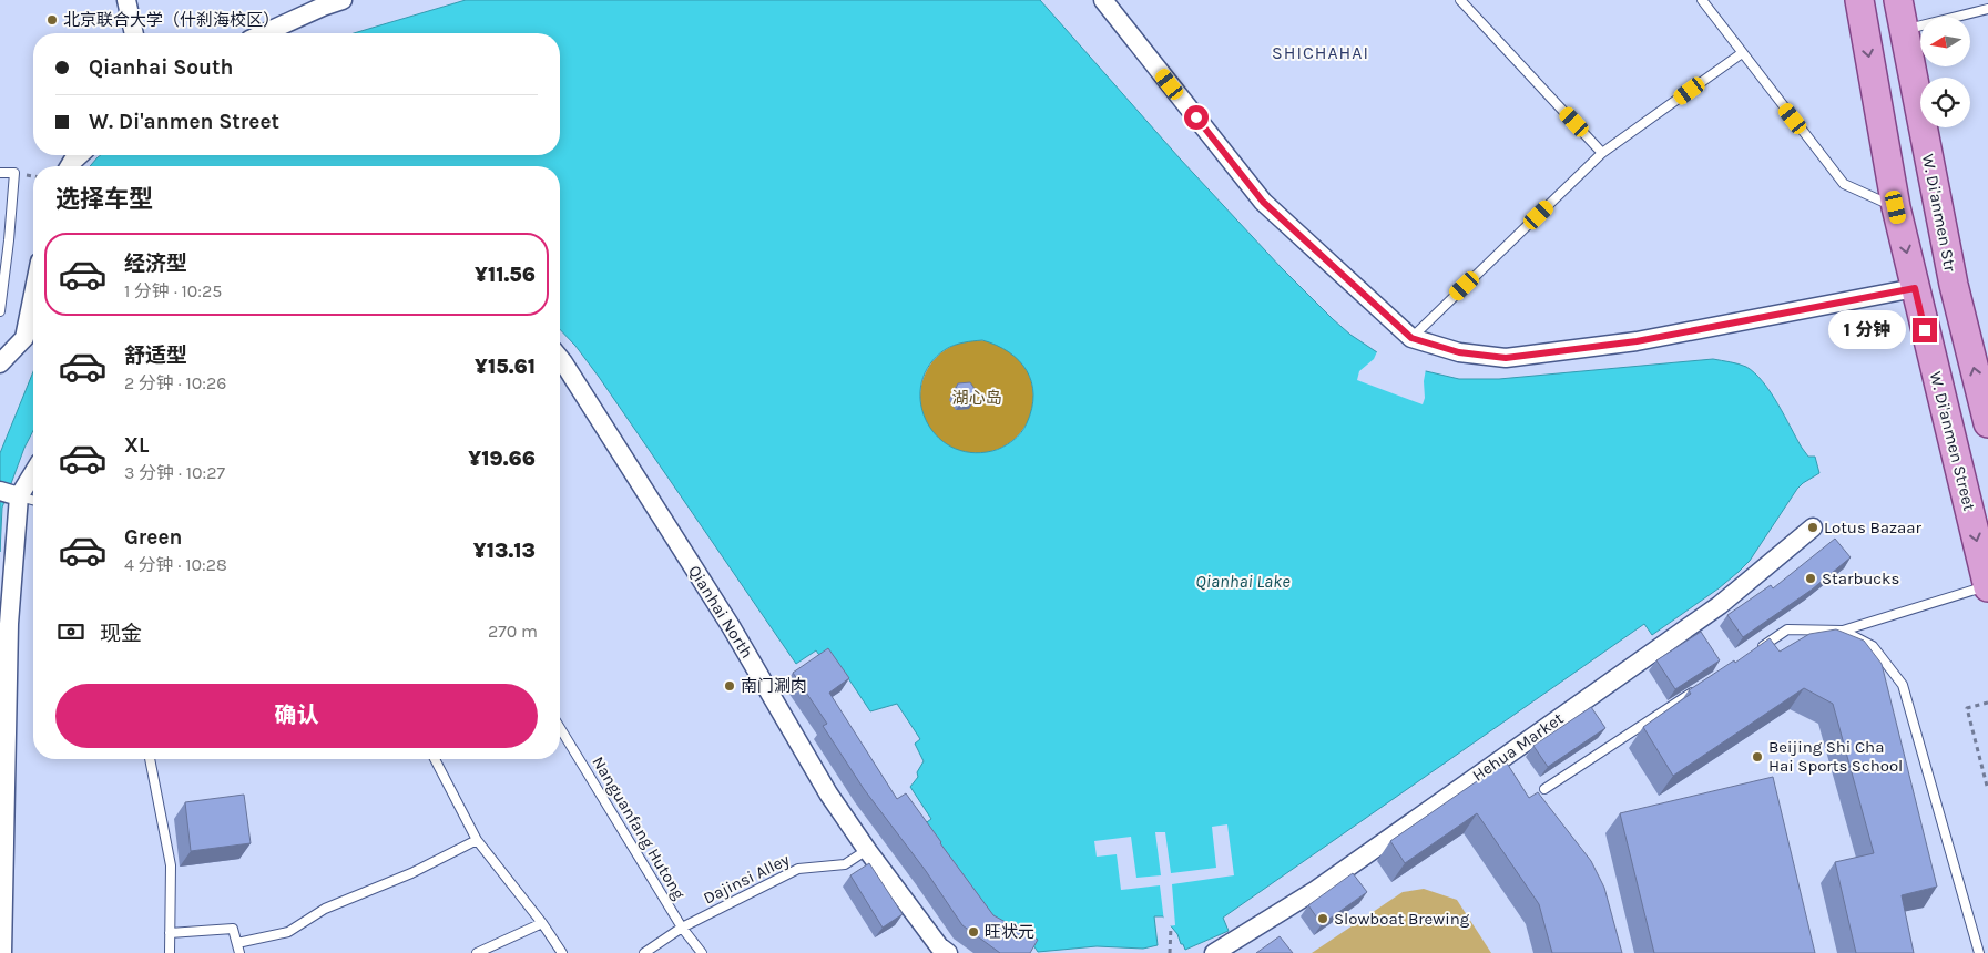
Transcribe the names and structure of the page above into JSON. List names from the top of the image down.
{
  "streets": {
    "main road": ["W. Di'anmen Str", "W. Di'anmen Street"],
    "street": ["Qianhai North", "Hehua Market"],
    "lane": ["Nanguanfang Hutong", "Dajinsi Alley"]
  },
  "crossings": [
    ["Qianhai North", "Dajinsi Alley"],
    ["Nanguanfang Hutong", "Dajinsi Alley"]
  ],
  "one_way": ["W. Di'anmen Str", "W. Di'anmen Street"],
  "districts": ["SHICHAHAI"],
  "water": ["Qianhai Lake"],
  "parks": ["湖心岛"],
  "places": [
    "北京联合大学（什刹海校区）",
    "Lotus Bazaar",
    "Starbucks",
    "南门涮肉",
    "Beijing Shi Cha Hai Sports School",
    "Slowboat Brewing",
    "旺状元"
  ],
  "north": "left",
  "page": {
    "banner": ["Qianhai South", "W. Di'anmen Street"],
    "heading": "选择车型",
    "list": [
      {
        "name": "经济型",
        "note": "1 分钟 · 10:25",
        "value": "¥11.56"
      },
      {
        "name": "舒适型",
        "note": "2 分钟 · 10:26",
        "value": "¥15.61"
      },
      {
        "name": "XL",
        "note": "3 分钟 · 10:27",
        "value": "¥19.66"
      },
      {
        "name": "Green",
        "note": "4 分钟 · 10:28",
        "value": "¥13.13"
      }
    ],
    "bubble": "1 分钟",
    "pay": ["现金", "270 m"],
    "buttons": "确认"
  }
}
